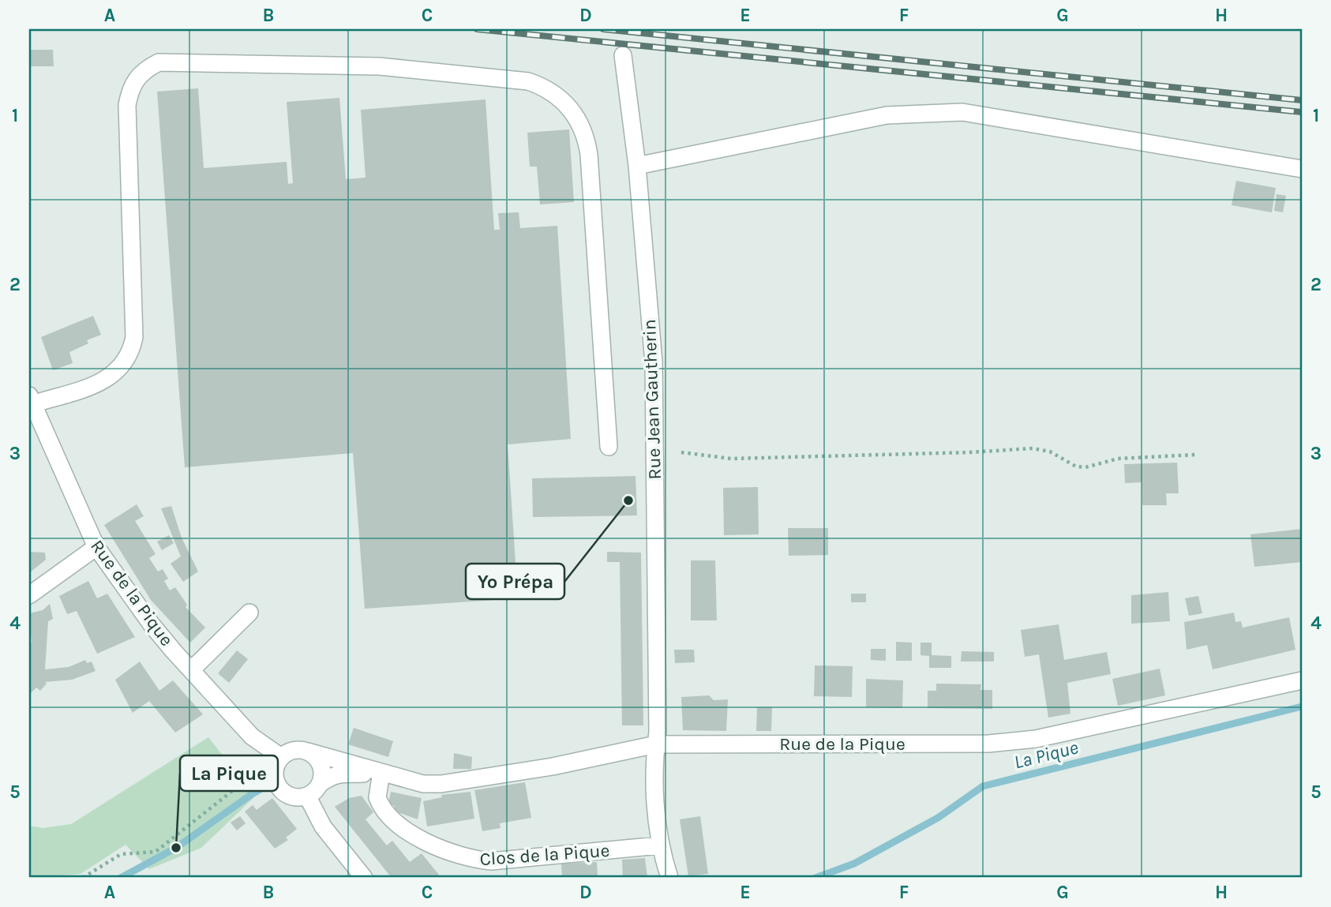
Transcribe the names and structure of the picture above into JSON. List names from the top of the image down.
{
  "streets": {
    "street": ["Rue Jean Gautherin", "Rue de la Pique", "Clos de la Pique"]
  },
  "crossings": [
    ["Rue Jean Gautherin", "Rue de la Pique"],
    ["Rue Jean Gautherin", "Clos de la Pique"],
    ["Rue de la Pique", "Clos de la Pique"]
  ],
  "water": ["La Pique"],
  "places": ["Yo Prépa", "La Pique"],
  "grid": {
    "columns": [
      "A",
      "B",
      "C",
      "D",
      "E",
      "F",
      "G",
      "H"
    ],
    "rows": [
      "1",
      "2",
      "3",
      "4",
      "5"
    ]
  }
}
